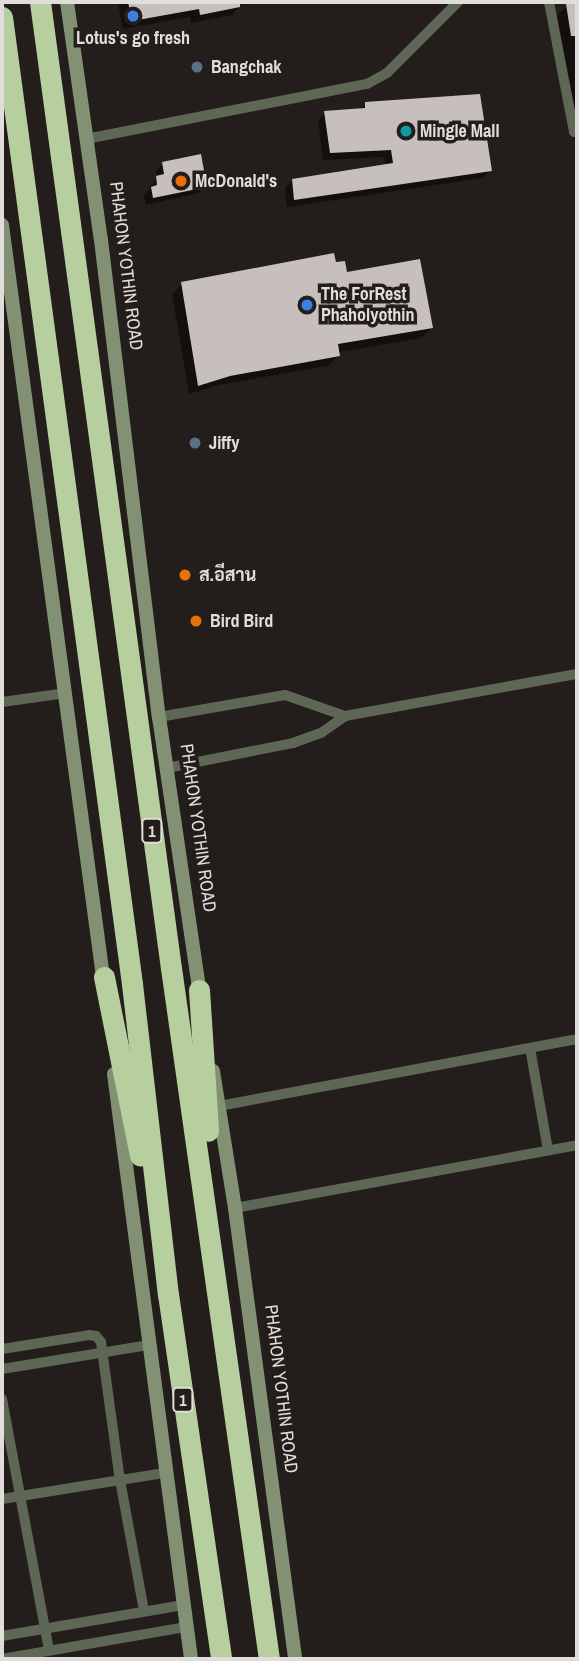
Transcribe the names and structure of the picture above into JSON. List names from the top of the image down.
{
  "streets": {
    "highway": ["1"],
    "main road": ["PHAHON YOTHIN ROAD"]
  },
  "places": [
    "Lotus's go fresh",
    "Bangchak",
    "Mingle Mall",
    "McDonald's",
    "The ForRest Phaholyothin",
    "Jiffy",
    "ส.อีสาน",
    "Bird Bird"
  ]
}
